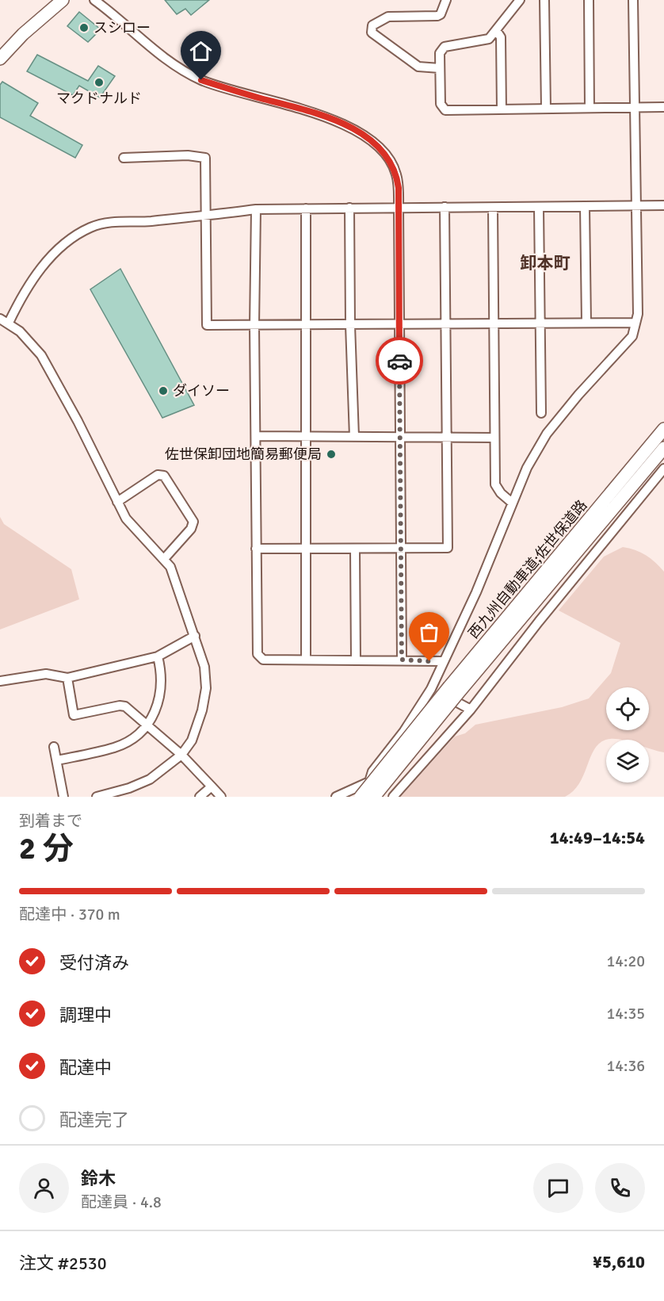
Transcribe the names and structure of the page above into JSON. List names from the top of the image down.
{
  "streets": {
    "highway": ["西九州自動車道;佐世保道路"]
  },
  "districts": ["卸本町"],
  "places": [
    "スシロー",
    "マクドナルド",
    "ダイソー",
    "佐世保卸団地簡易郵便局"
  ],
  "page": {
    "heading": ["2 分", "到着まで", "14:49–14:54"],
    "panel": [
      "鈴木",
      "配達員 · 4.8",
      "注文 #2530",
      "¥5,610"
    ],
    "bar": "配達中 · 370 m",
    "list": [
      ["受付済み", "14:20"],
      ["調理中", "14:35"],
      ["配達中", "14:36"],
      "配達完了"
    ]
  }
}
